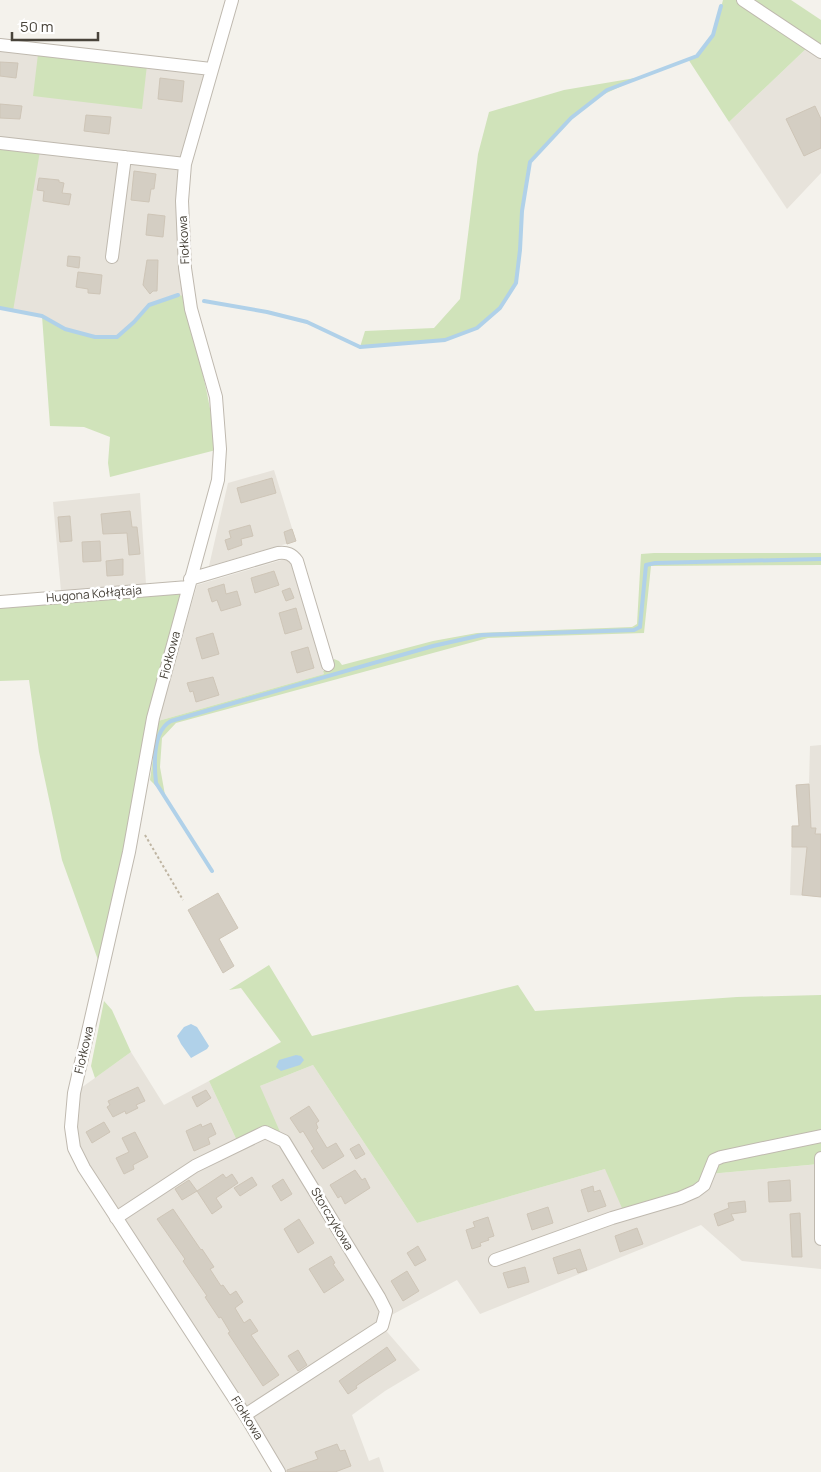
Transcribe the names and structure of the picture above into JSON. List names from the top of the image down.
{
  "streets": {
    "street": ["Fiołkowa", "Hugona Kołłątaja", "Storczykowa"]
  },
  "crossings": [
    ["Fiołkowa", "Hugona Kołłątaja"],
    ["Fiołkowa", "Storczykowa"]
  ],
  "scale_bar": "50 m"
}
